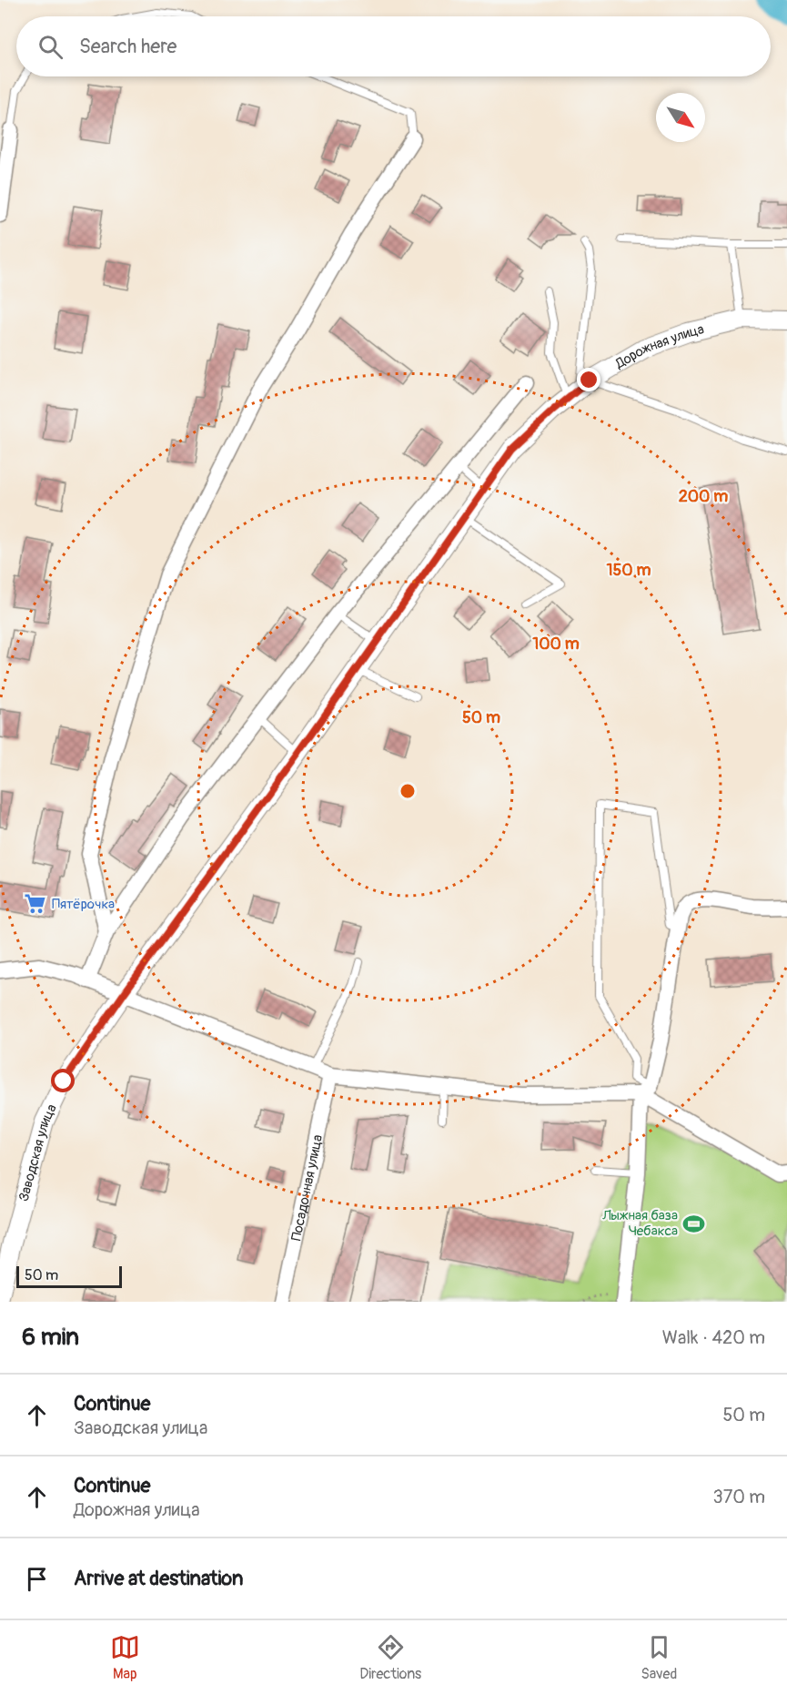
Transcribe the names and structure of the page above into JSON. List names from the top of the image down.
{
  "streets": {
    "street": ["Дорожная улица", "Заводская улица", "Посадочная улица"]
  },
  "crossings": [
    ["Дорожная улица", "Заводская улица"]
  ],
  "places": {
    "supermarket": ["Пятёрочка"],
    "sports": ["Лыжная база Чебакса"]
  },
  "scale_bar": "50 m",
  "north": "bottom right",
  "page": {
    "search": "Search here",
    "scale": "50 m",
    "heading": ["6 min", "Walk · 420 m"],
    "list": [
      ["Continue", "Заводская улица", "50 m"],
      ["Continue", "Дорожная улица", "370 m"],
      "Arrive at destination"
    ],
    "nav": ["Map", "Directions", "Saved"]
  },
  "rings": [
    "200 m",
    "150 m",
    "100 m",
    "50 m"
  ]
}
